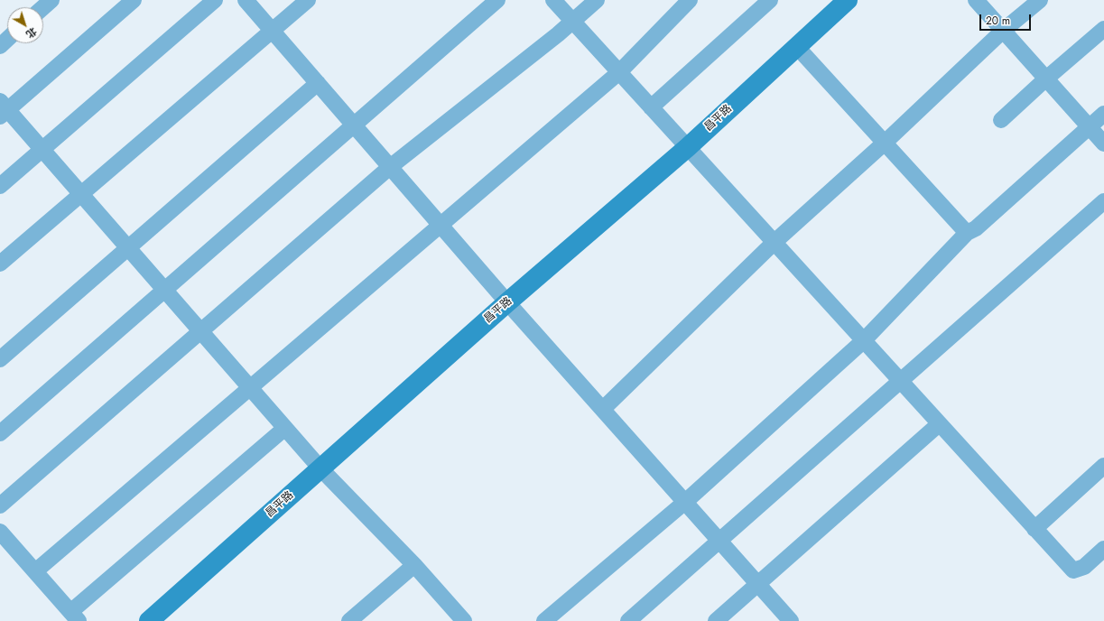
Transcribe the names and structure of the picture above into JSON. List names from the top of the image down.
{
  "streets": {
    "main road": ["昌平路"]
  },
  "scale_bar": "20 m",
  "north": "bottom right"
}
